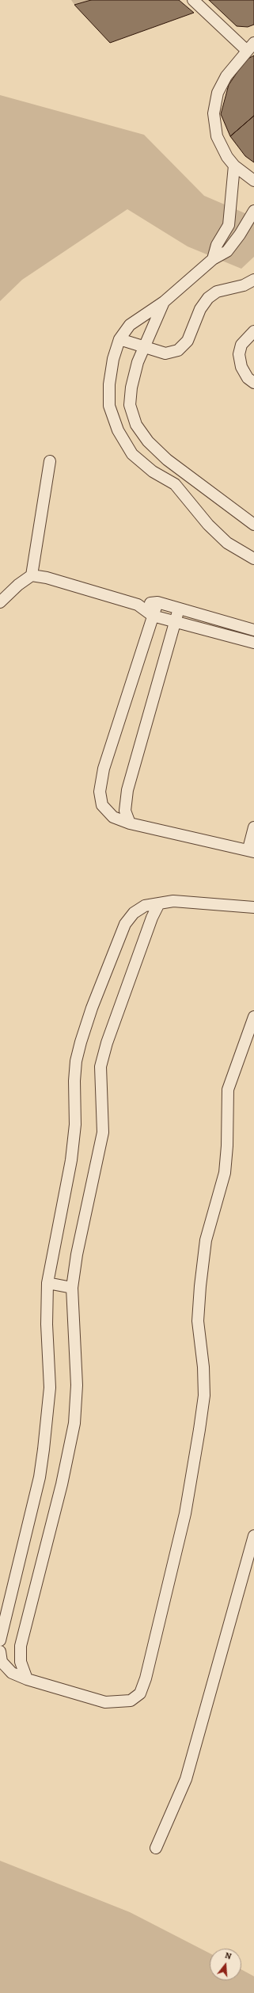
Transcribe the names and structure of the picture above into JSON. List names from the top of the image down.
{
  "north": "top"
}
